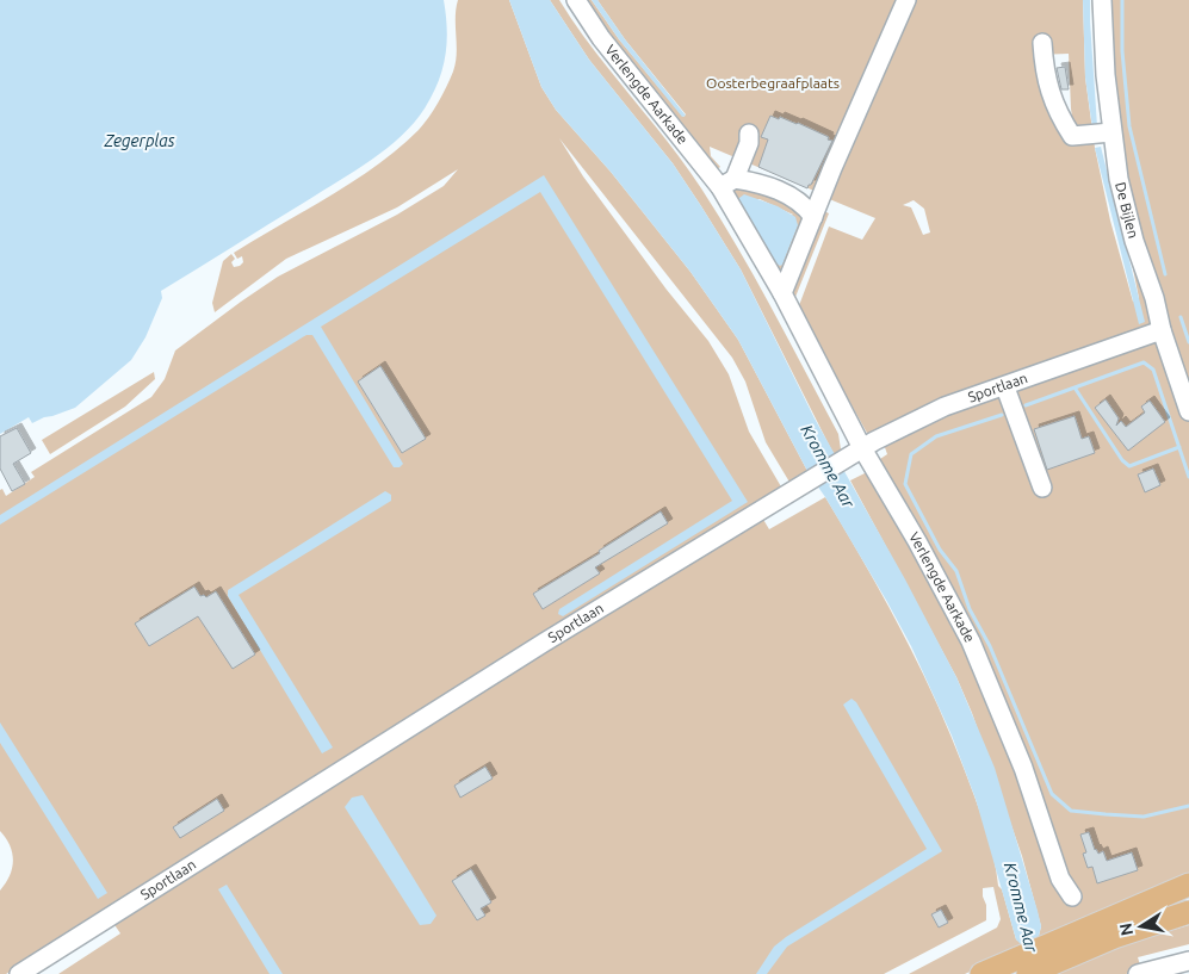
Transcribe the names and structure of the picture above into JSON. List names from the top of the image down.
{
  "streets": {
    "street": ["Verlengde Aarkade", "De Bijlen", "Sportlaan"]
  },
  "crossings": [
    ["Verlengde Aarkade", "Sportlaan"],
    ["De Bijlen", "Sportlaan"]
  ],
  "water": ["Zegerplas", "Kromme Aar"],
  "parks": ["Oosterbegraafplaats"],
  "north": "left"
}
